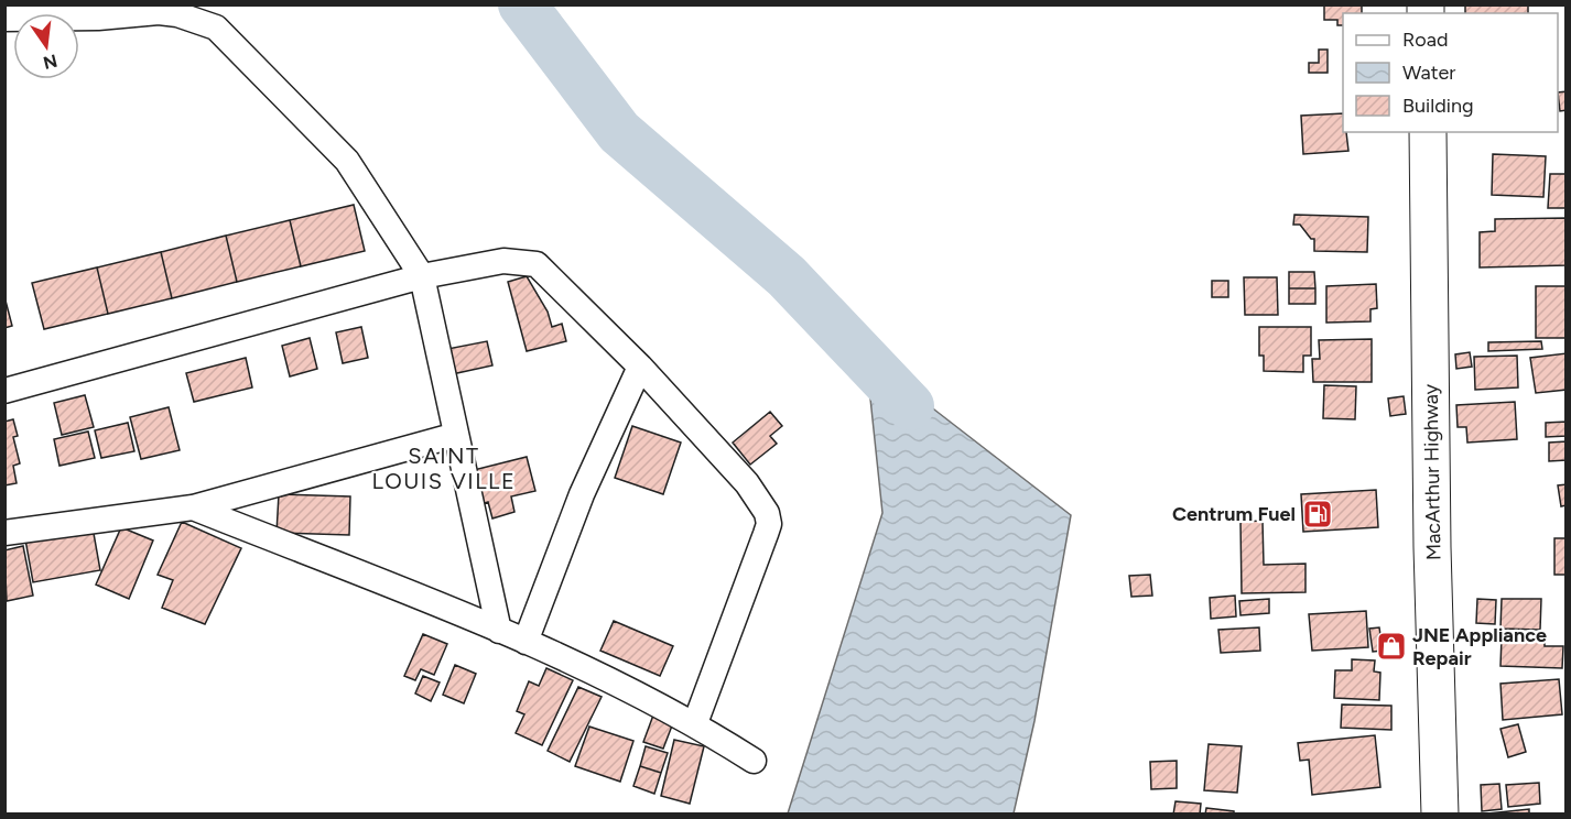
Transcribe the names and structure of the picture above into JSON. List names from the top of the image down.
{
  "streets": {
    "highway": ["MacArthur Highway"]
  },
  "districts": ["SAINT LOUIS VILLE"],
  "places": {
    "fuel station": ["Centrum Fuel"],
    "shop": ["JNE Appliance Repair"]
  },
  "legend": ["Road", "Water", "Building"],
  "north": "bottom"
}
